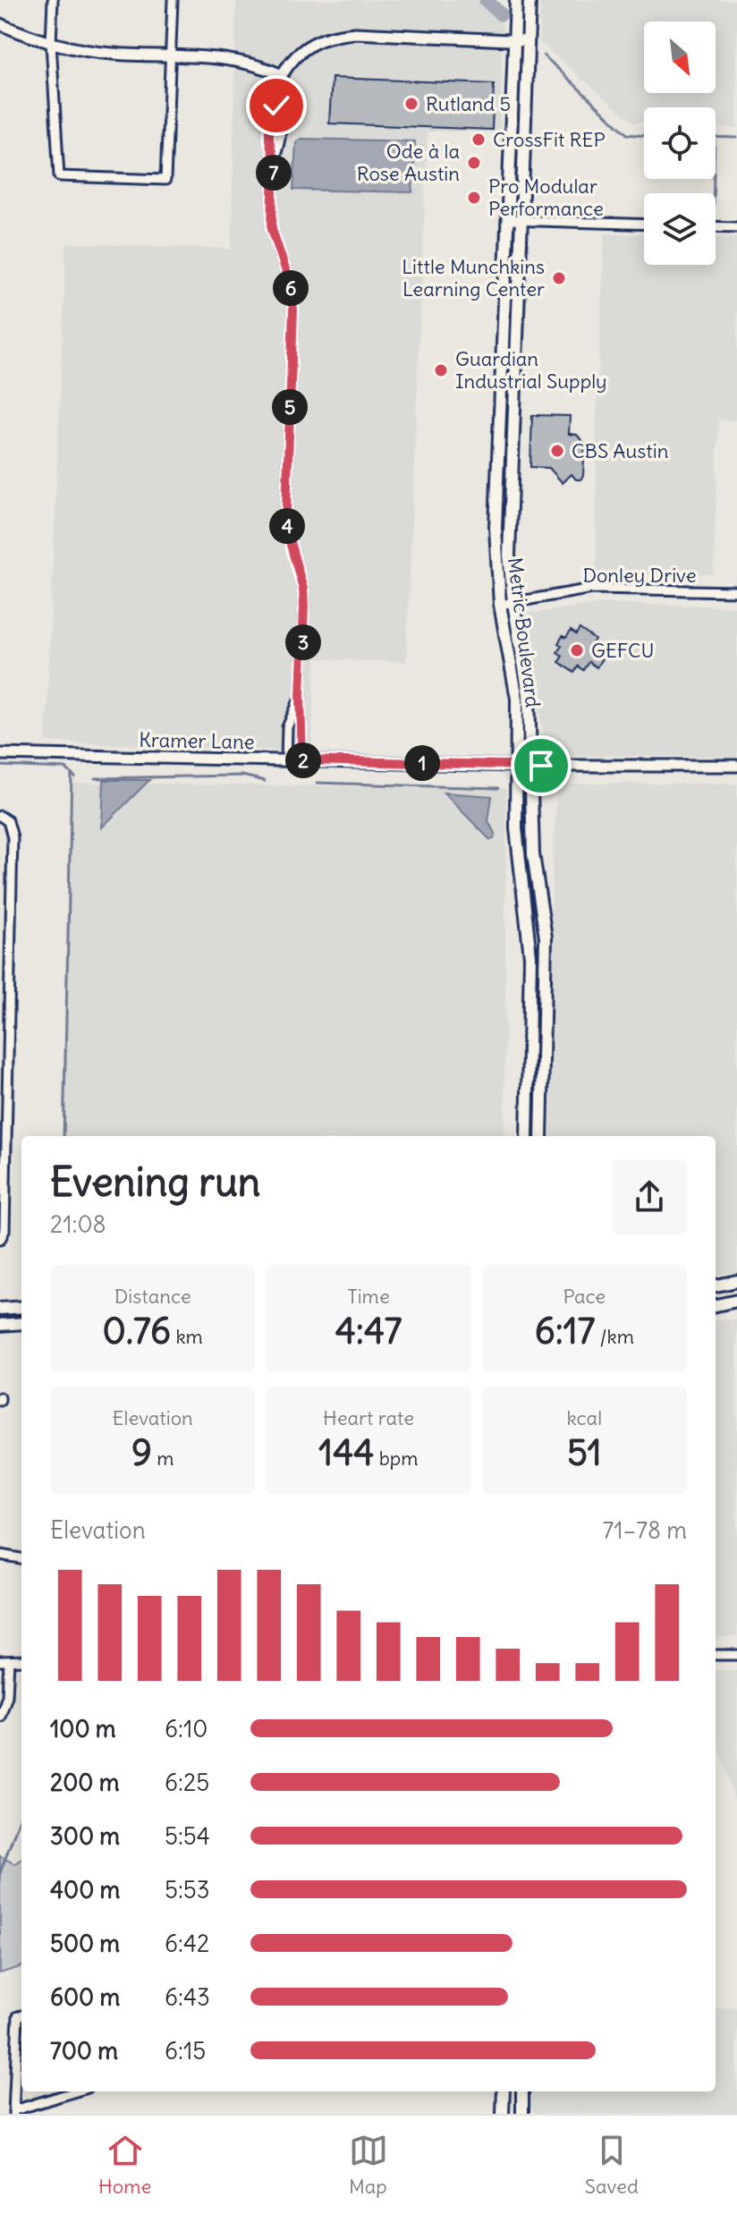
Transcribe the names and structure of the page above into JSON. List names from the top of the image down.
{
  "streets": {
    "main road": ["Metric Boulevard"],
    "street": ["Donley Drive", "Kramer Lane"]
  },
  "crossings": [
    ["Donley Drive", "Metric Boulevard"],
    ["Metric Boulevard", "Kramer Lane"]
  ],
  "places": [
    "Rutland 5",
    "CrossFit REP",
    "Ode à la Rose Austin",
    "Pro Modular Performance",
    "Little Munchkins Learning Center",
    "Guardian Industrial Supply",
    "CBS Austin",
    "GEFCU"
  ],
  "north": "bottom right",
  "page": {
    "pins": [
      "7",
      "6",
      "5",
      "4",
      "3",
      "2",
      "1"
    ],
    "heading": ["Evening run", "21:08"],
    "stats": [
      ["Distance", "0.76 km"],
      ["Time", "4:47"],
      ["Pace", "6:17 /km"],
      ["Elevation", "9 m"],
      ["Heart rate", "144 bpm"],
      ["kcal", "51"]
    ],
    "chart": ["Elevation", "71–78 m"],
    "list": [
      {
        "name": "100 m",
        "note": "6:10"
      },
      {
        "name": "200 m",
        "note": "6:25"
      },
      {
        "name": "300 m",
        "note": "5:54"
      },
      {
        "name": "400 m",
        "note": "5:53"
      },
      {
        "name": "500 m",
        "note": "6:42"
      },
      {
        "name": "600 m",
        "note": "6:43"
      },
      {
        "name": "700 m",
        "note": "6:15"
      }
    ],
    "tabs": ["Home", "Map", "Saved"]
  }
}
